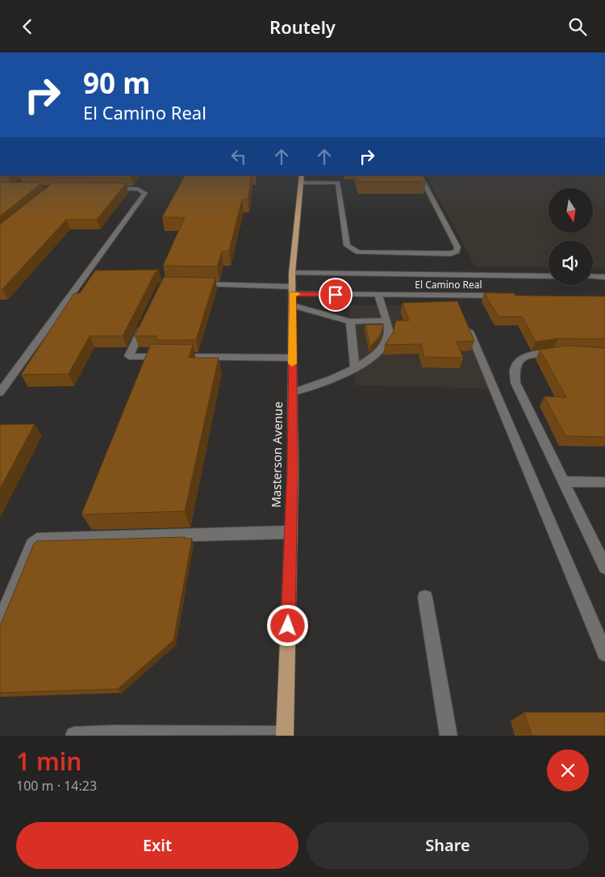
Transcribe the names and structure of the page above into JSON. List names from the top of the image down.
{
  "streets": {
    "main road": ["Masterson Avenue"],
    "street": ["El Camino Real"]
  },
  "crossings": [
    ["El Camino Real", "Masterson Avenue"]
  ],
  "north": "bottom",
  "page": {
    "header": "Routely",
    "turn": ["90 m", "El Camino Real"],
    "heading": ["1 min", "100 m · 14:23"],
    "buttons": ["Exit", "Share"]
  }
}
